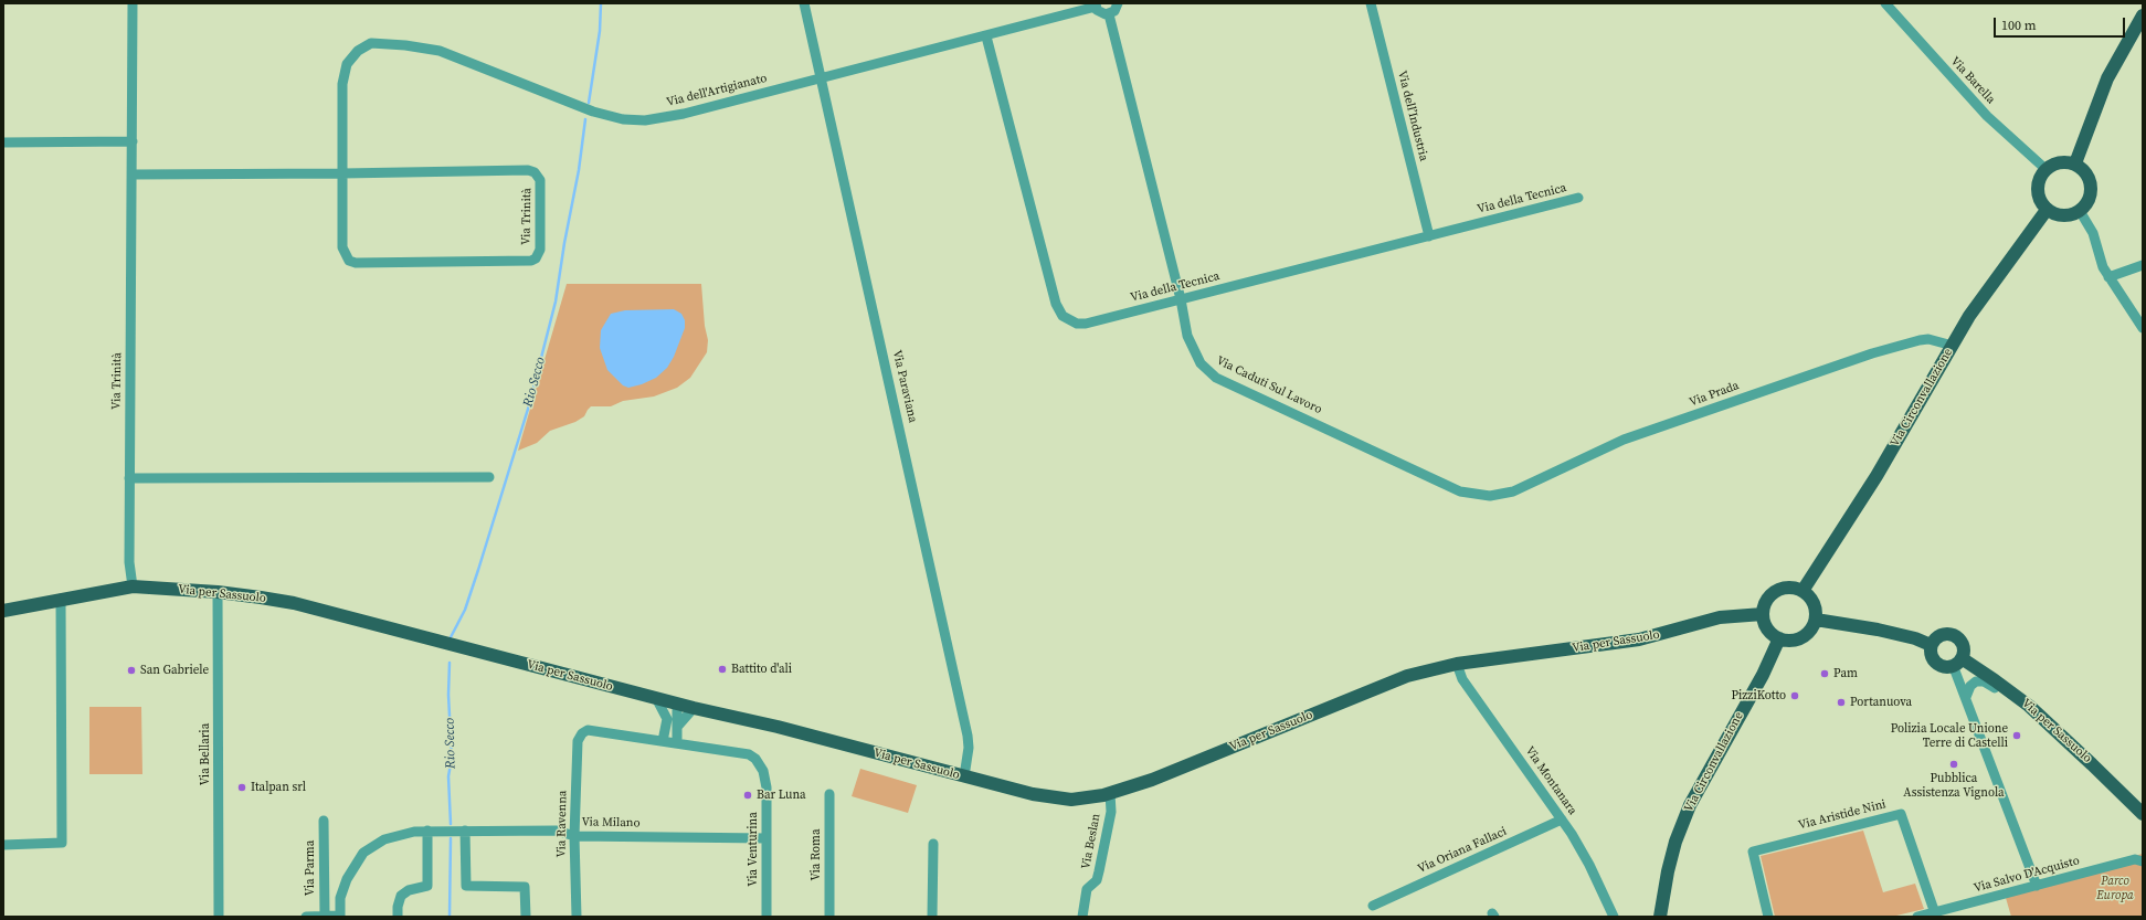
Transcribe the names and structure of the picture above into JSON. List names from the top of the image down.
{
  "streets": {
    "main road": ["Via Circonvallazione", "Via per Sassuolo"],
    "street": [
      "Via Barella",
      "Via dell'Artigianato",
      "Via dell’Industria",
      "Via della Tecnica",
      "Via Trinità",
      "Via Caduti Sul Lavoro",
      "Via Paraviana",
      "Via Prada",
      "Via Bellaria",
      "Via Montanara",
      "Via Aristide Nini",
      "Via Milano",
      "Via Ravenna",
      "Via Beslan",
      "Via Venturina",
      "Via Oriana Fallaci",
      "Via Roma",
      "Via Parma",
      "Via Salvo D'Acquisto"
    ]
  },
  "crossings": [
    ["Via Barella", "Via Circonvallazione"],
    ["Via dell'Artigianato", "Via della Tecnica"],
    ["Via dell'Artigianato", "Via Trinità"],
    ["Via dell'Artigianato", "Via Paraviana"],
    ["Via dell’Industria", "Via della Tecnica"],
    ["Via della Tecnica", "Via Caduti Sul Lavoro"],
    ["Via Trinità", "Via per Sassuolo"],
    ["Via Caduti Sul Lavoro", "Via Prada"],
    ["Via Paraviana", "Via per Sassuolo"],
    ["Via Prada", "Via Circonvallazione"],
    ["Via Circonvallazione", "Via per Sassuolo"],
    ["Via per Sassuolo", "Via Bellaria"],
    ["Via per Sassuolo", "Via Montanara"],
    ["Via per Sassuolo", "Via Beslan"],
    ["Via Montanara", "Via Oriana Fallaci"],
    ["Via Aristide Nini", "Via Salvo D'Acquisto"],
    ["Via Milano", "Via Ravenna"],
    ["Via Milano", "Via Venturina"],
    ["Via Ravenna", "Via Venturina"]
  ],
  "water": ["Rio Secco"],
  "parks": ["Parco Europa"],
  "places": [
    "Battito d'ali",
    "San Gabriele",
    "Pam",
    "PizziKotto",
    "Portanuova",
    "Polizia Locale Unione Terre di Castelli",
    "Pubblica Assistenza Vignola",
    "Italpan srl",
    "Bar Luna"
  ],
  "scale_bar": "100 m"
}
